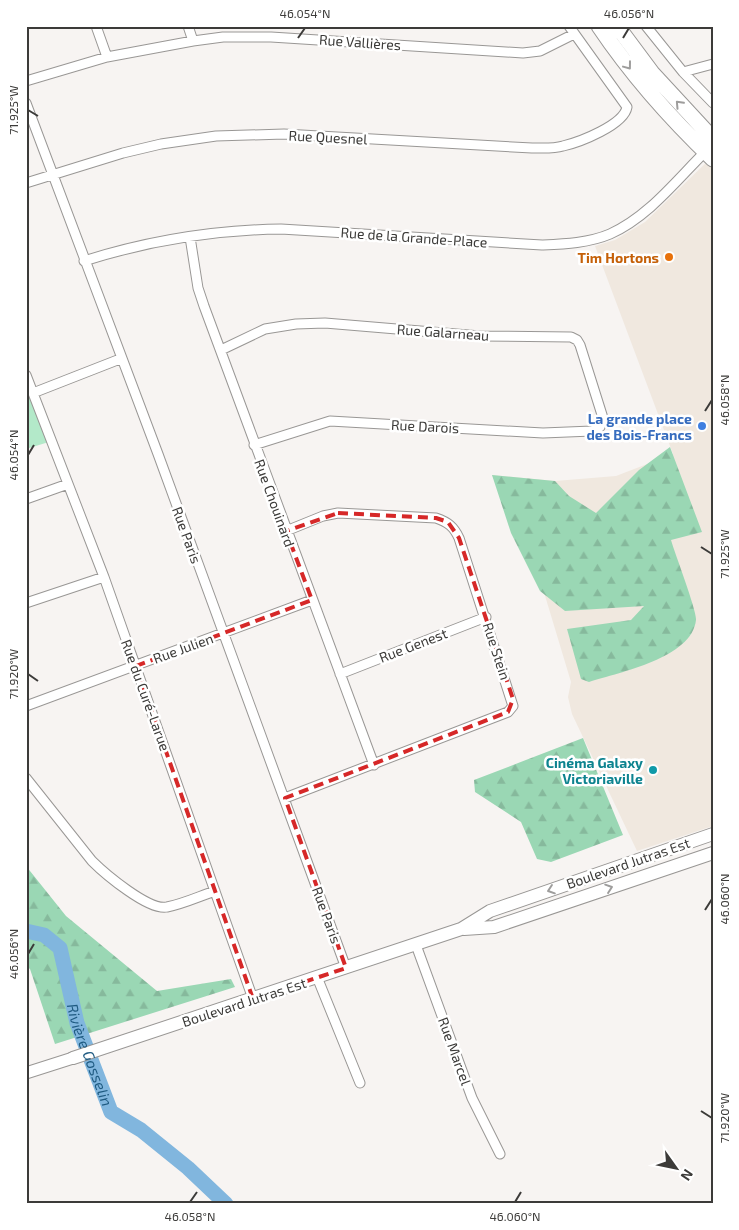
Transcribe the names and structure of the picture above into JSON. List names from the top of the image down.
{
  "streets": {
    "main road": ["Boulevard Jutras Est"],
    "street": [
      "Rue Vallières",
      "Rue Quesnel",
      "Rue de la Grande-Place",
      "Rue Galarneau",
      "Rue Darois",
      "Rue Chouinard",
      "Rue Paris",
      "Rue Genest",
      "Rue Julien",
      "Rue Stein",
      "Rue du Curé-Larue",
      "Rue Marcel"
    ]
  },
  "crossings": [
    ["Rue Vallières", "Rue Quesnel"],
    ["Rue Quesnel", "Rue Paris"],
    ["Rue de la Grande-Place", "Rue Chouinard"],
    ["Rue de la Grande-Place", "Rue Paris"],
    ["Rue Galarneau", "Rue Darois"],
    ["Rue Galarneau", "Rue Chouinard"],
    ["Rue Darois", "Rue Chouinard"],
    ["Rue Chouinard", "Rue Genest"],
    ["Rue Chouinard", "Rue Julien"],
    ["Rue Chouinard", "Rue Stein"],
    ["Rue Paris", "Rue Julien"],
    ["Rue Paris", "Rue Stein"],
    ["Rue Paris", "Boulevard Jutras Est"],
    ["Rue Genest", "Rue Stein"],
    ["Rue Julien", "Rue du Curé-Larue"],
    ["Rue du Curé-Larue", "Boulevard Jutras Est"],
    ["Boulevard Jutras Est", "Rue Marcel"]
  ],
  "water": ["Rivière Gosselin"],
  "places": ["Tim Hortons", "La grande place des Bois-Francs", "Cinéma Galaxy Victoriaville"],
  "north": "bottom right",
  "coordinates": [
    "46.054°N",
    "46.056°N",
    "71.925°W",
    "46.058°N",
    "71.920°W",
    "46.060°N"
  ]
}
